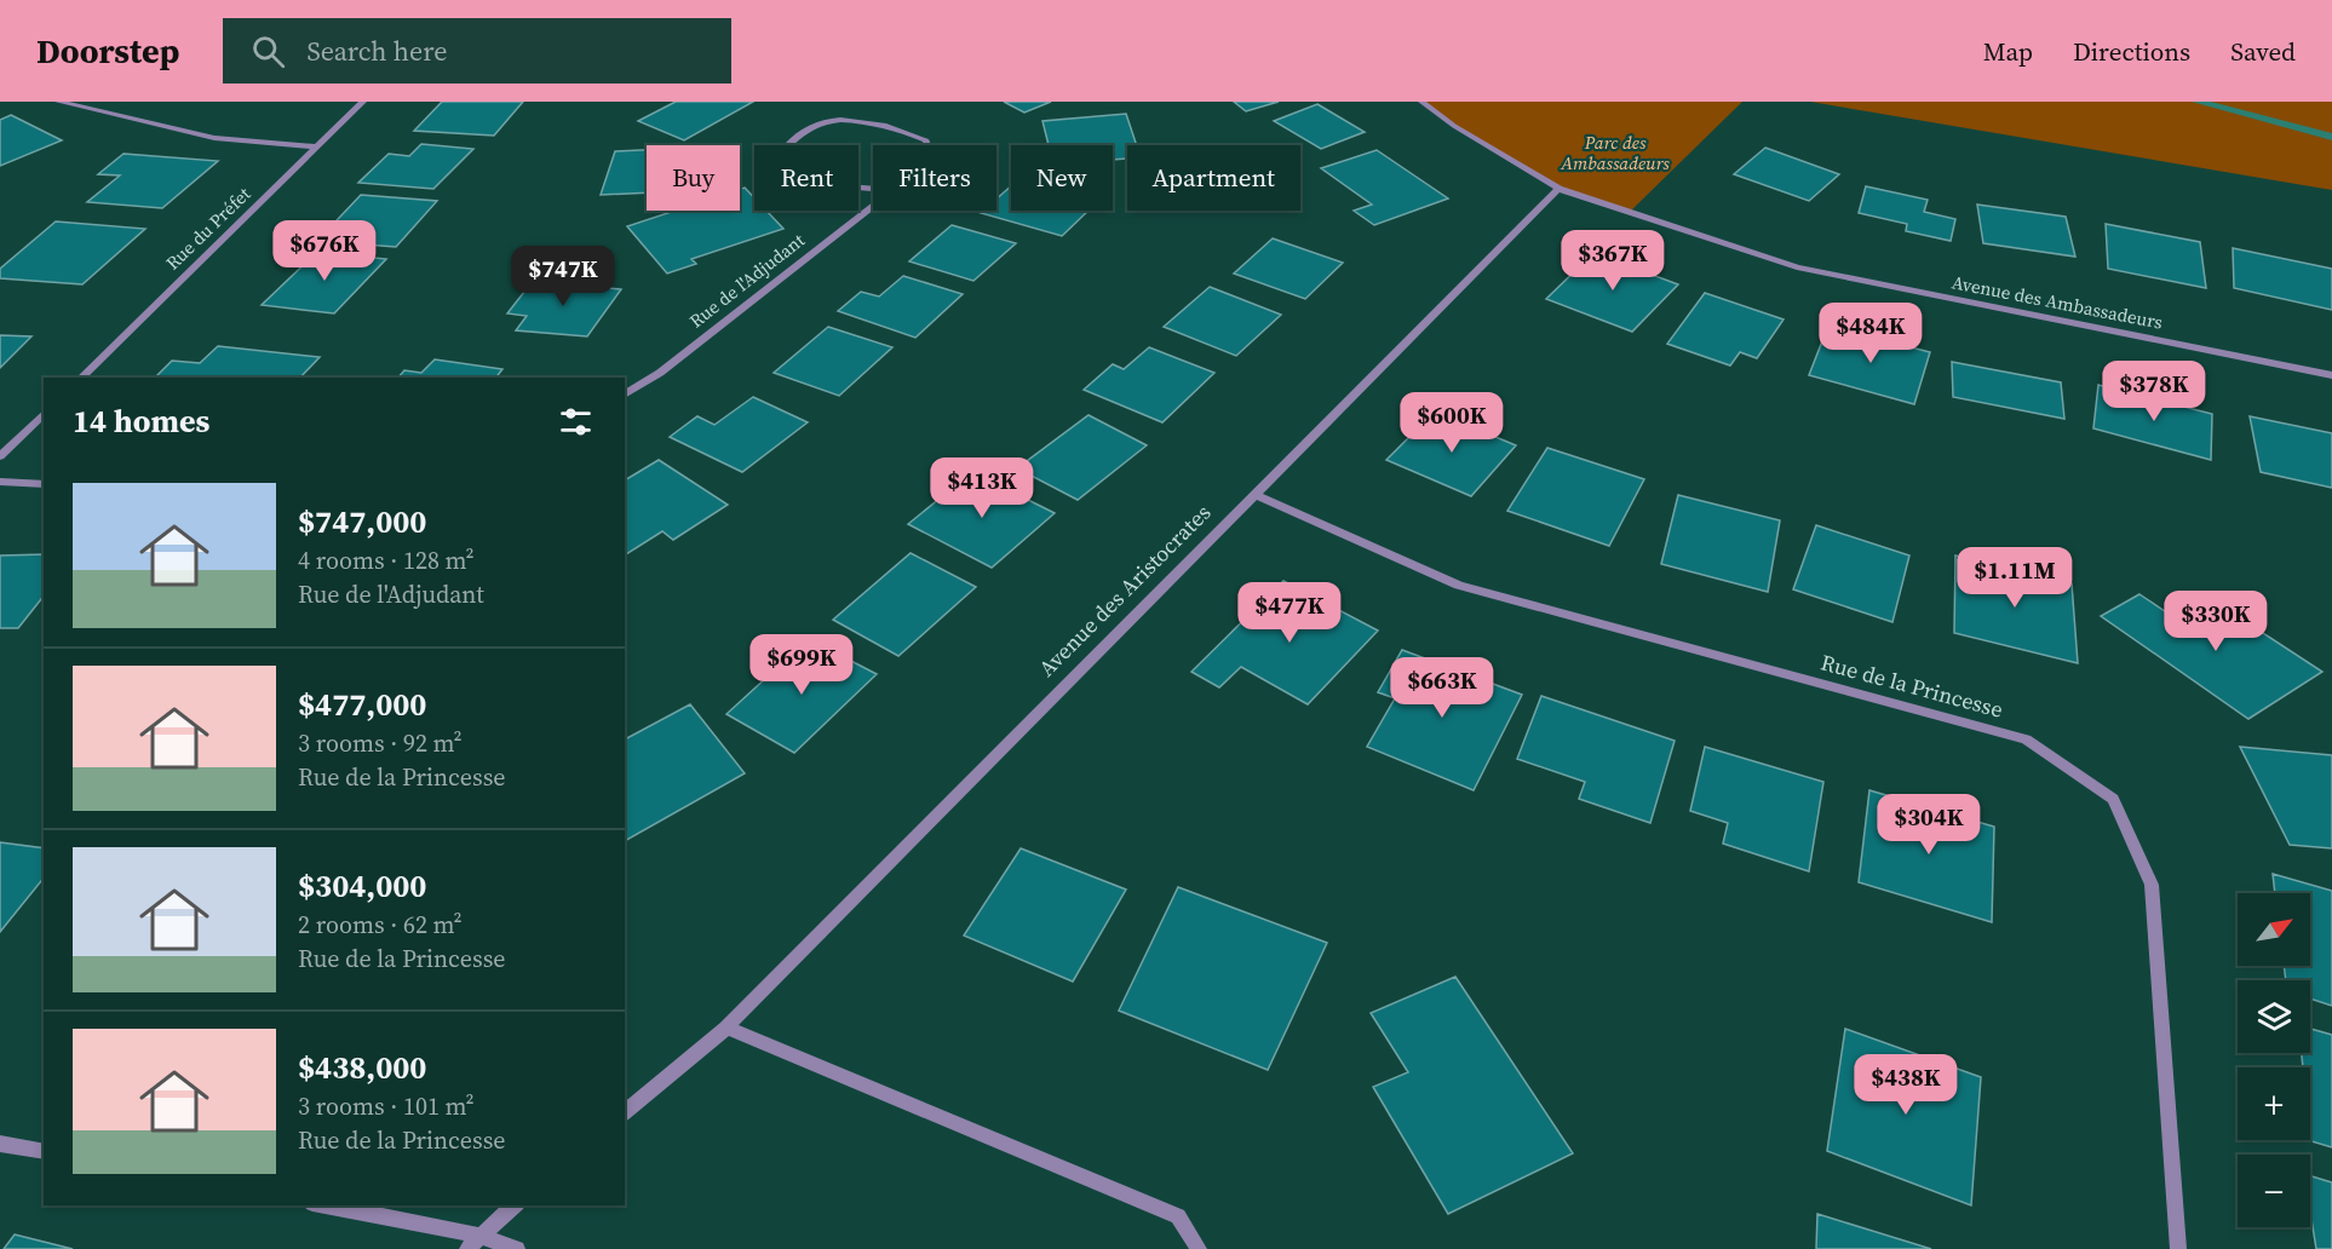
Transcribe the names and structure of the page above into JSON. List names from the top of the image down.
{
  "streets": {
    "street": [
      "Rue du Préfet",
      "Rue de l'Adjudant",
      "Avenue des Ambassadeurs",
      "Avenue des Aristocrates",
      "Rue de la Princesse"
    ]
  },
  "crossings": [
    ["Avenue des Ambassadeurs", "Avenue des Aristocrates"],
    ["Avenue des Aristocrates", "Rue de la Princesse"]
  ],
  "parks": ["Parc des Ambassadeurs"],
  "north": "top right",
  "page": {
    "header": "Doorstep",
    "search": "Search here",
    "nav": ["Map", "Directions", "Saved"],
    "chip": [
      "Buy",
      "Rent",
      "Filters",
      "New",
      "Apartment"
    ],
    "price": [
      "$676K",
      "$367K",
      "$747K",
      "$484K",
      "$378K",
      "$600K",
      "$413K",
      "$1.11M",
      "$477K",
      "$330K",
      "$699K",
      "$663K",
      "$304K",
      "$438K"
    ],
    "heading": "14 homes",
    "list": [
      {
        "name": "$747,000",
        "note": "4 rooms · 128 m² · Rue de l'Adjudant"
      },
      {
        "name": "$477,000",
        "note": "3 rooms · 92 m² · Rue de la Princesse"
      },
      {
        "name": "$304,000",
        "note": "2 rooms · 62 m² · Rue de la Princesse"
      },
      {
        "name": "$438,000",
        "note": "3 rooms · 101 m² · Rue de la Princesse"
      }
    ],
    "map_buttons": ["+", "−"]
  }
}
